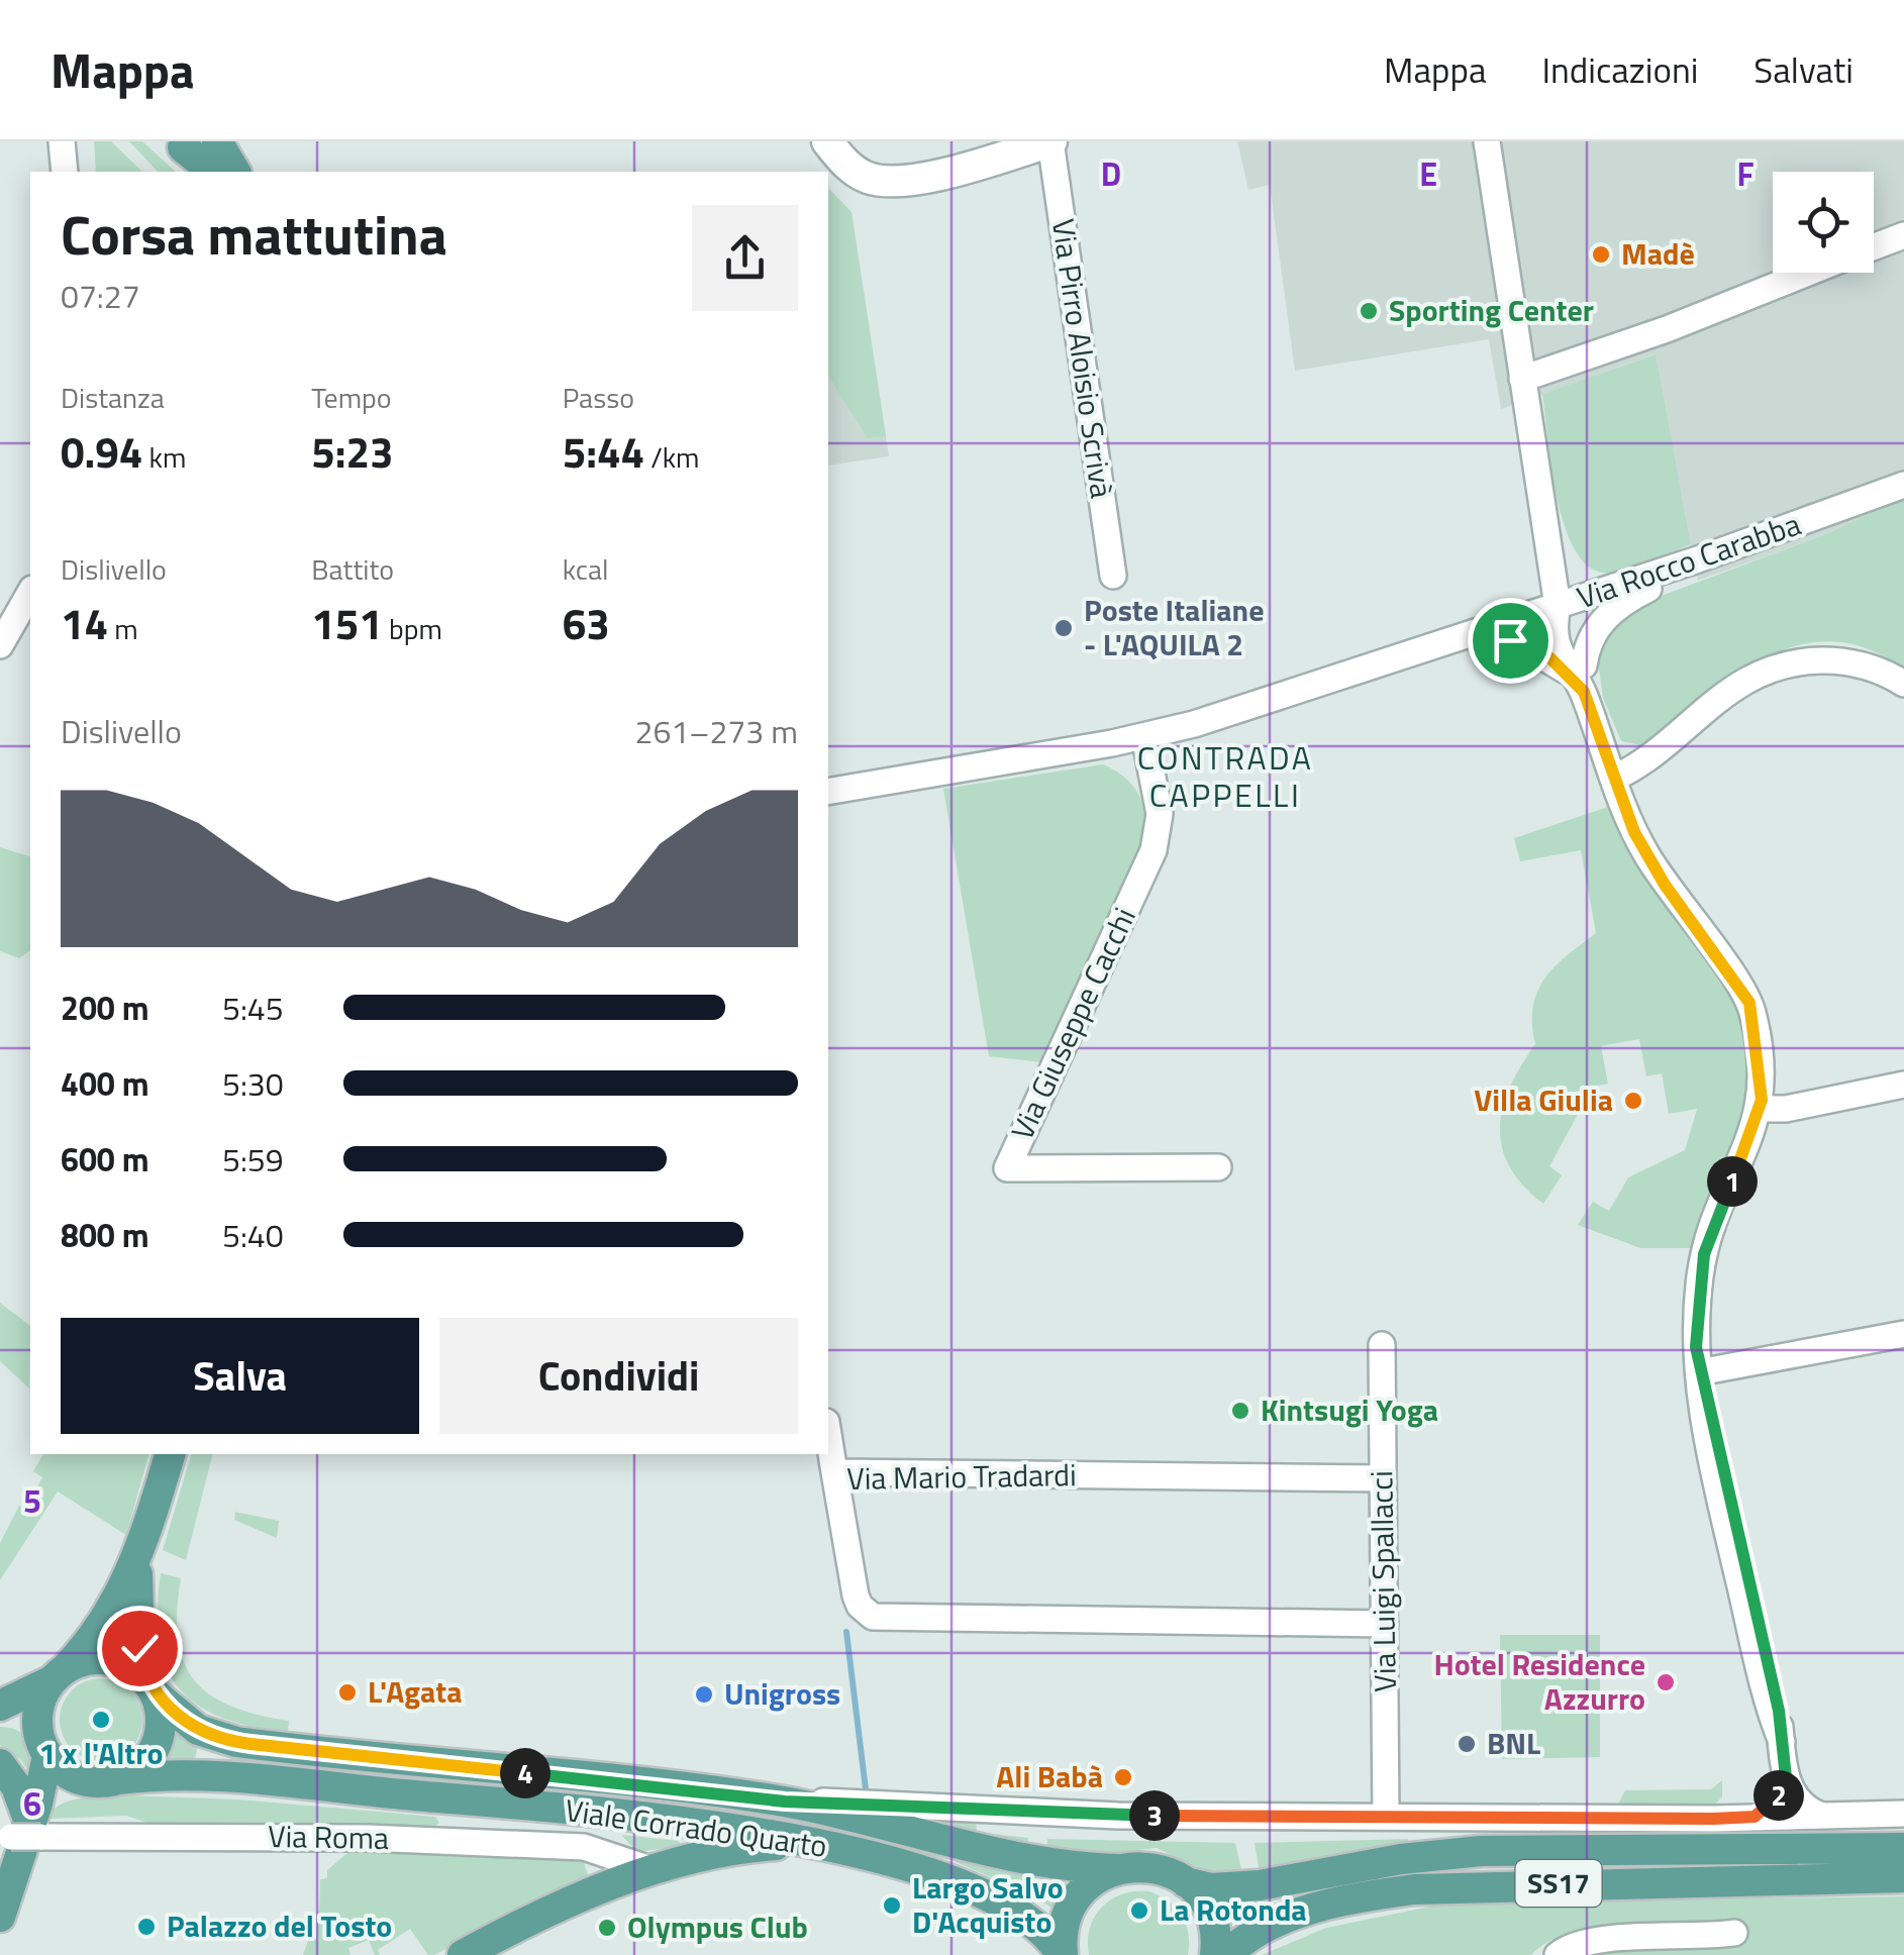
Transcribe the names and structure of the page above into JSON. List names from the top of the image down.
{
  "streets": {
    "main road": ["Viale Corrado Quarto", "SS17"],
    "street": [
      "Via Pirro Aloisio Scrivà",
      "Via Rocco Carabba",
      "Via Giuseppe Cacchi",
      "Via Mario Tradardi",
      "Via Luigi Spallacci",
      "Via Roma"
    ]
  },
  "crossings": [
    ["Via Rocco Carabba", "Via Giuseppe Cacchi"],
    ["Via Mario Tradardi", "Via Luigi Spallacci"],
    ["Via Luigi Spallacci", "Viale Corrado Quarto"],
    ["Viale Corrado Quarto", "SS17"]
  ],
  "districts": ["CONTRADA CAPPELLI"],
  "places": [
    "Madè",
    "Sporting Center",
    "Poste Italiane - L'AQUILA 2",
    "Villa Giulia",
    "Kintsugi Yoga",
    "Hotel Residence Azzurro",
    "L'Agata",
    "Unigross",
    "1 x l'Altro",
    "BNL",
    "Ali Babà",
    "Largo Salvo D'Acquisto",
    "La Rotonda",
    "Palazzo del Tosto",
    "Olympus Club"
  ],
  "page": {
    "header": "Mappa",
    "nav": ["Mappa", "Indicazioni", "Salvati"],
    "heading": ["Corsa mattutina", "07:27"],
    "stats": [
      ["Distanza", "0.94 km"],
      ["Tempo", "5:23"],
      ["Passo", "5:44 /km"],
      ["Dislivello", "14 m"],
      ["Battito", "151 bpm"],
      ["kcal", "63"]
    ],
    "chart": ["Dislivello", "261–273 m"],
    "list": [
      {
        "name": "200 m",
        "note": "5:45"
      },
      {
        "name": "400 m",
        "note": "5:30"
      },
      {
        "name": "600 m",
        "note": "5:59"
      },
      {
        "name": "800 m",
        "note": "5:40"
      }
    ],
    "pins": [
      "1",
      "4",
      "2",
      "3"
    ],
    "buttons": ["Salva", "Condividi"]
  },
  "grid": {
    "columns": ["D", "E", "F"],
    "rows": ["5", "6"]
  }
}
